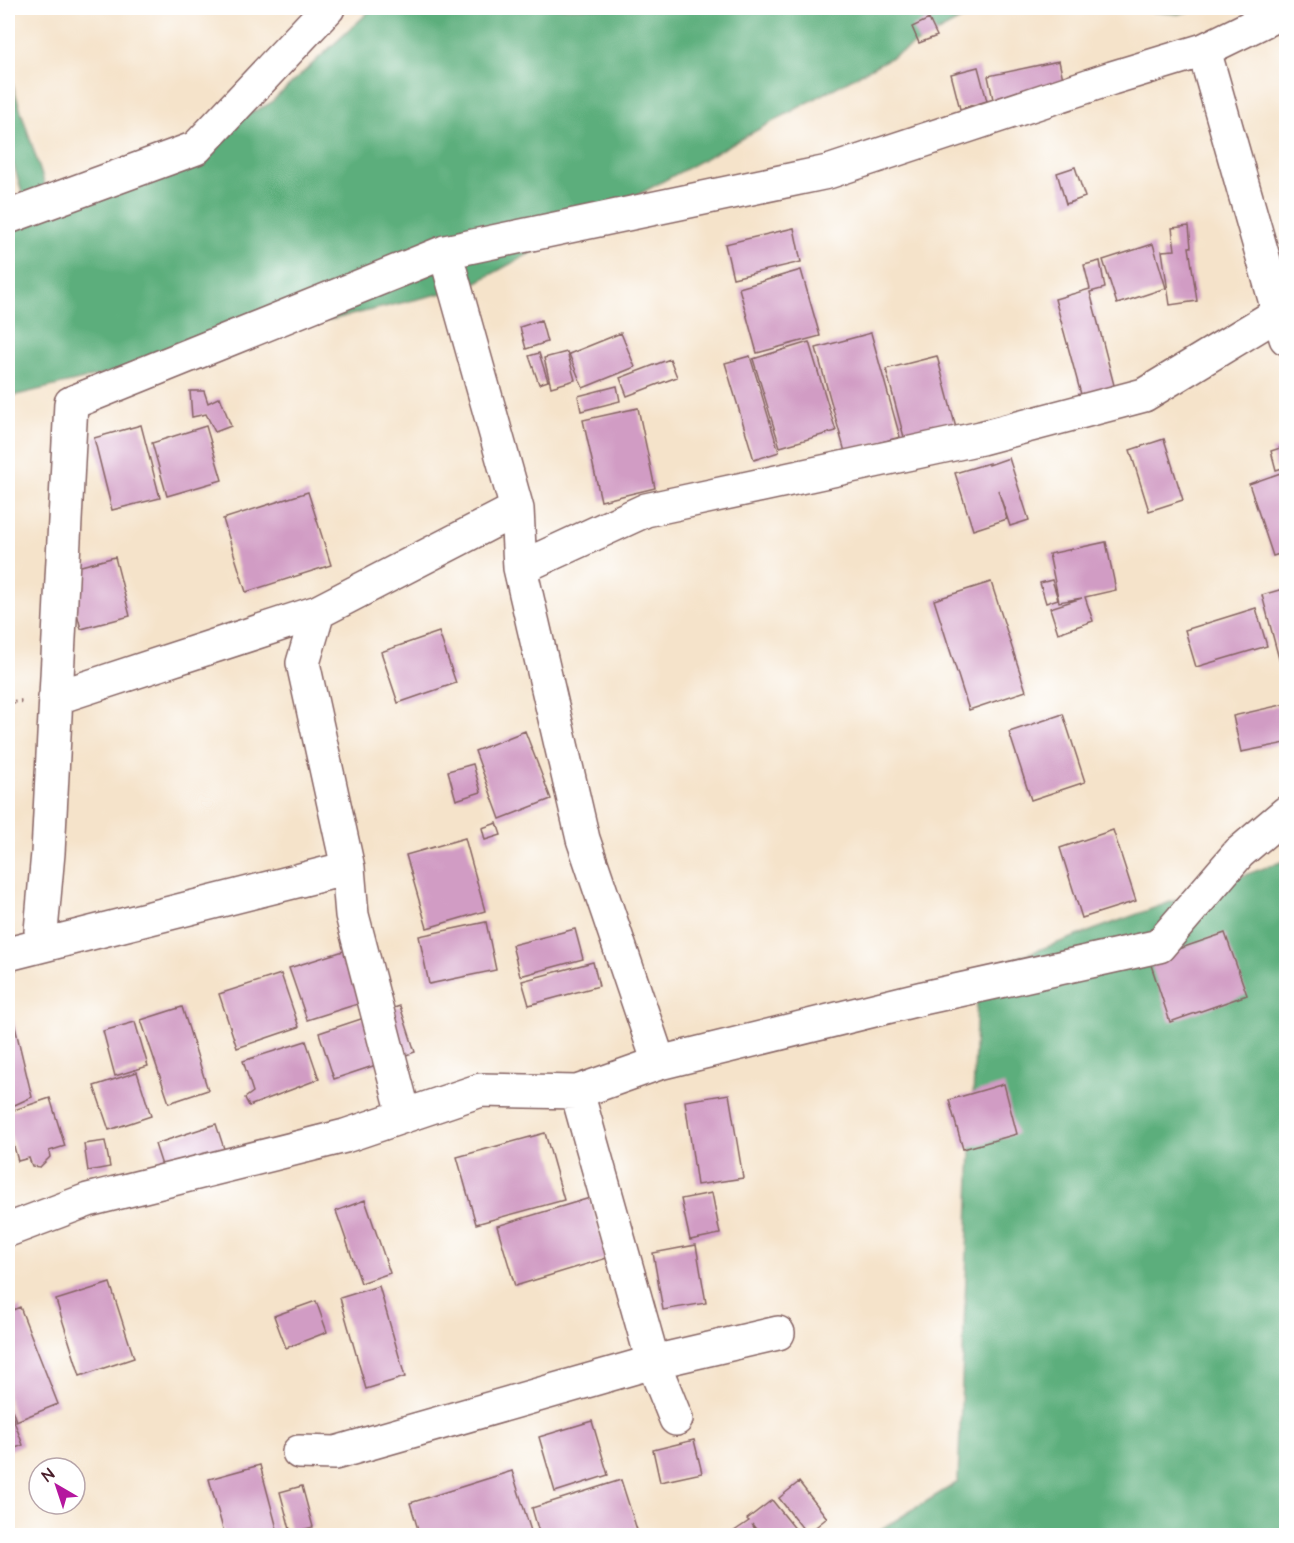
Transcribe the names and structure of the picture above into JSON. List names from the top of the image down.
{
  "north": "top left"
}
